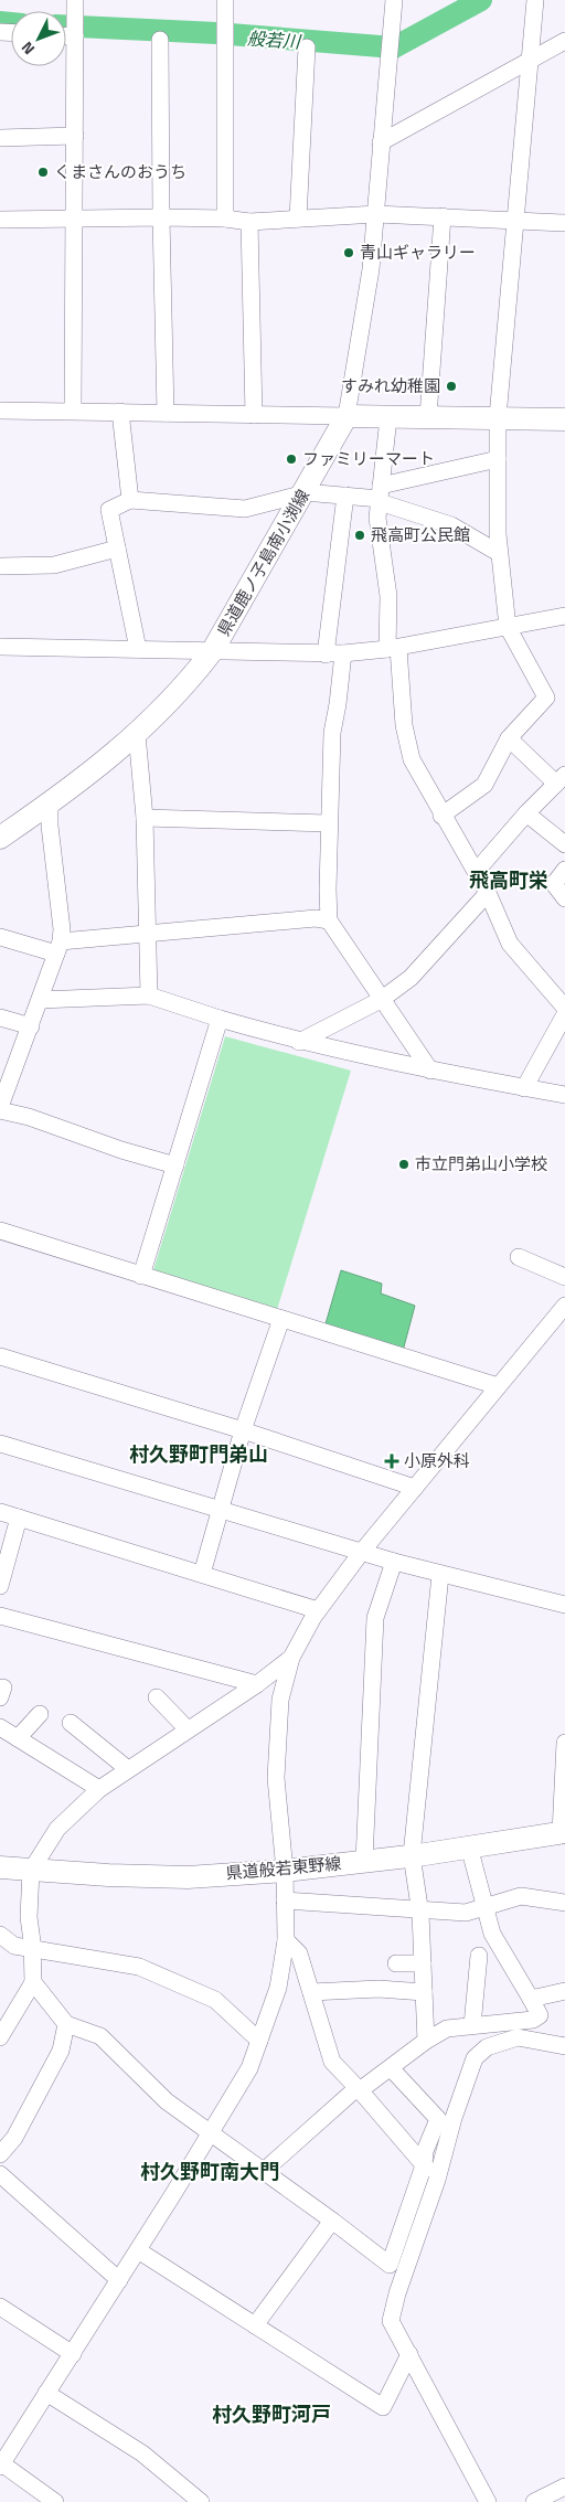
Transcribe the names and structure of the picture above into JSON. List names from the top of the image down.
{
  "streets": {
    "main road": ["県道鹿ノ子島南小渕線", "県道般若東野線"]
  },
  "districts": [
    "飛高町栄",
    "村久野町門弟山",
    "村久野町南大門",
    "村久野町河戸"
  ],
  "water": ["般若川"],
  "places": {
    "other": [
      "くまさんのおうち",
      "青山ギャラリー",
      "すみれ幼稚園",
      "ファミリーマート",
      "飛高町公民館",
      "市立門弟山小学校"
    ],
    "health": ["小原外科"]
  },
  "north": "bottom left"
}
